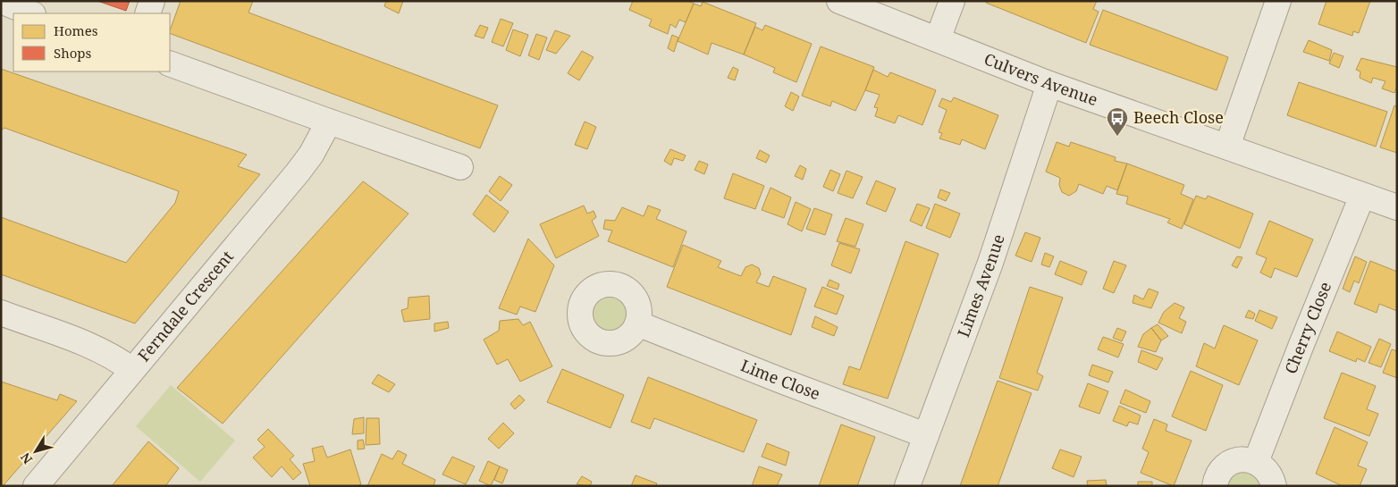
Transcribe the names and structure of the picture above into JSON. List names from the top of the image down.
{
  "streets": {
    "street": [
      "Culvers Avenue",
      "Limes Avenue",
      "Ferndale Crescent",
      "Cherry Close",
      "Lime Close"
    ]
  },
  "crossings": [
    ["Culvers Avenue", "Limes Avenue"],
    ["Culvers Avenue", "Cherry Close"],
    ["Limes Avenue", "Lime Close"]
  ],
  "places": {
    "bus stop": ["Beech Close"]
  },
  "legend": ["Homes", "Shops"],
  "north": "bottom left"
}
